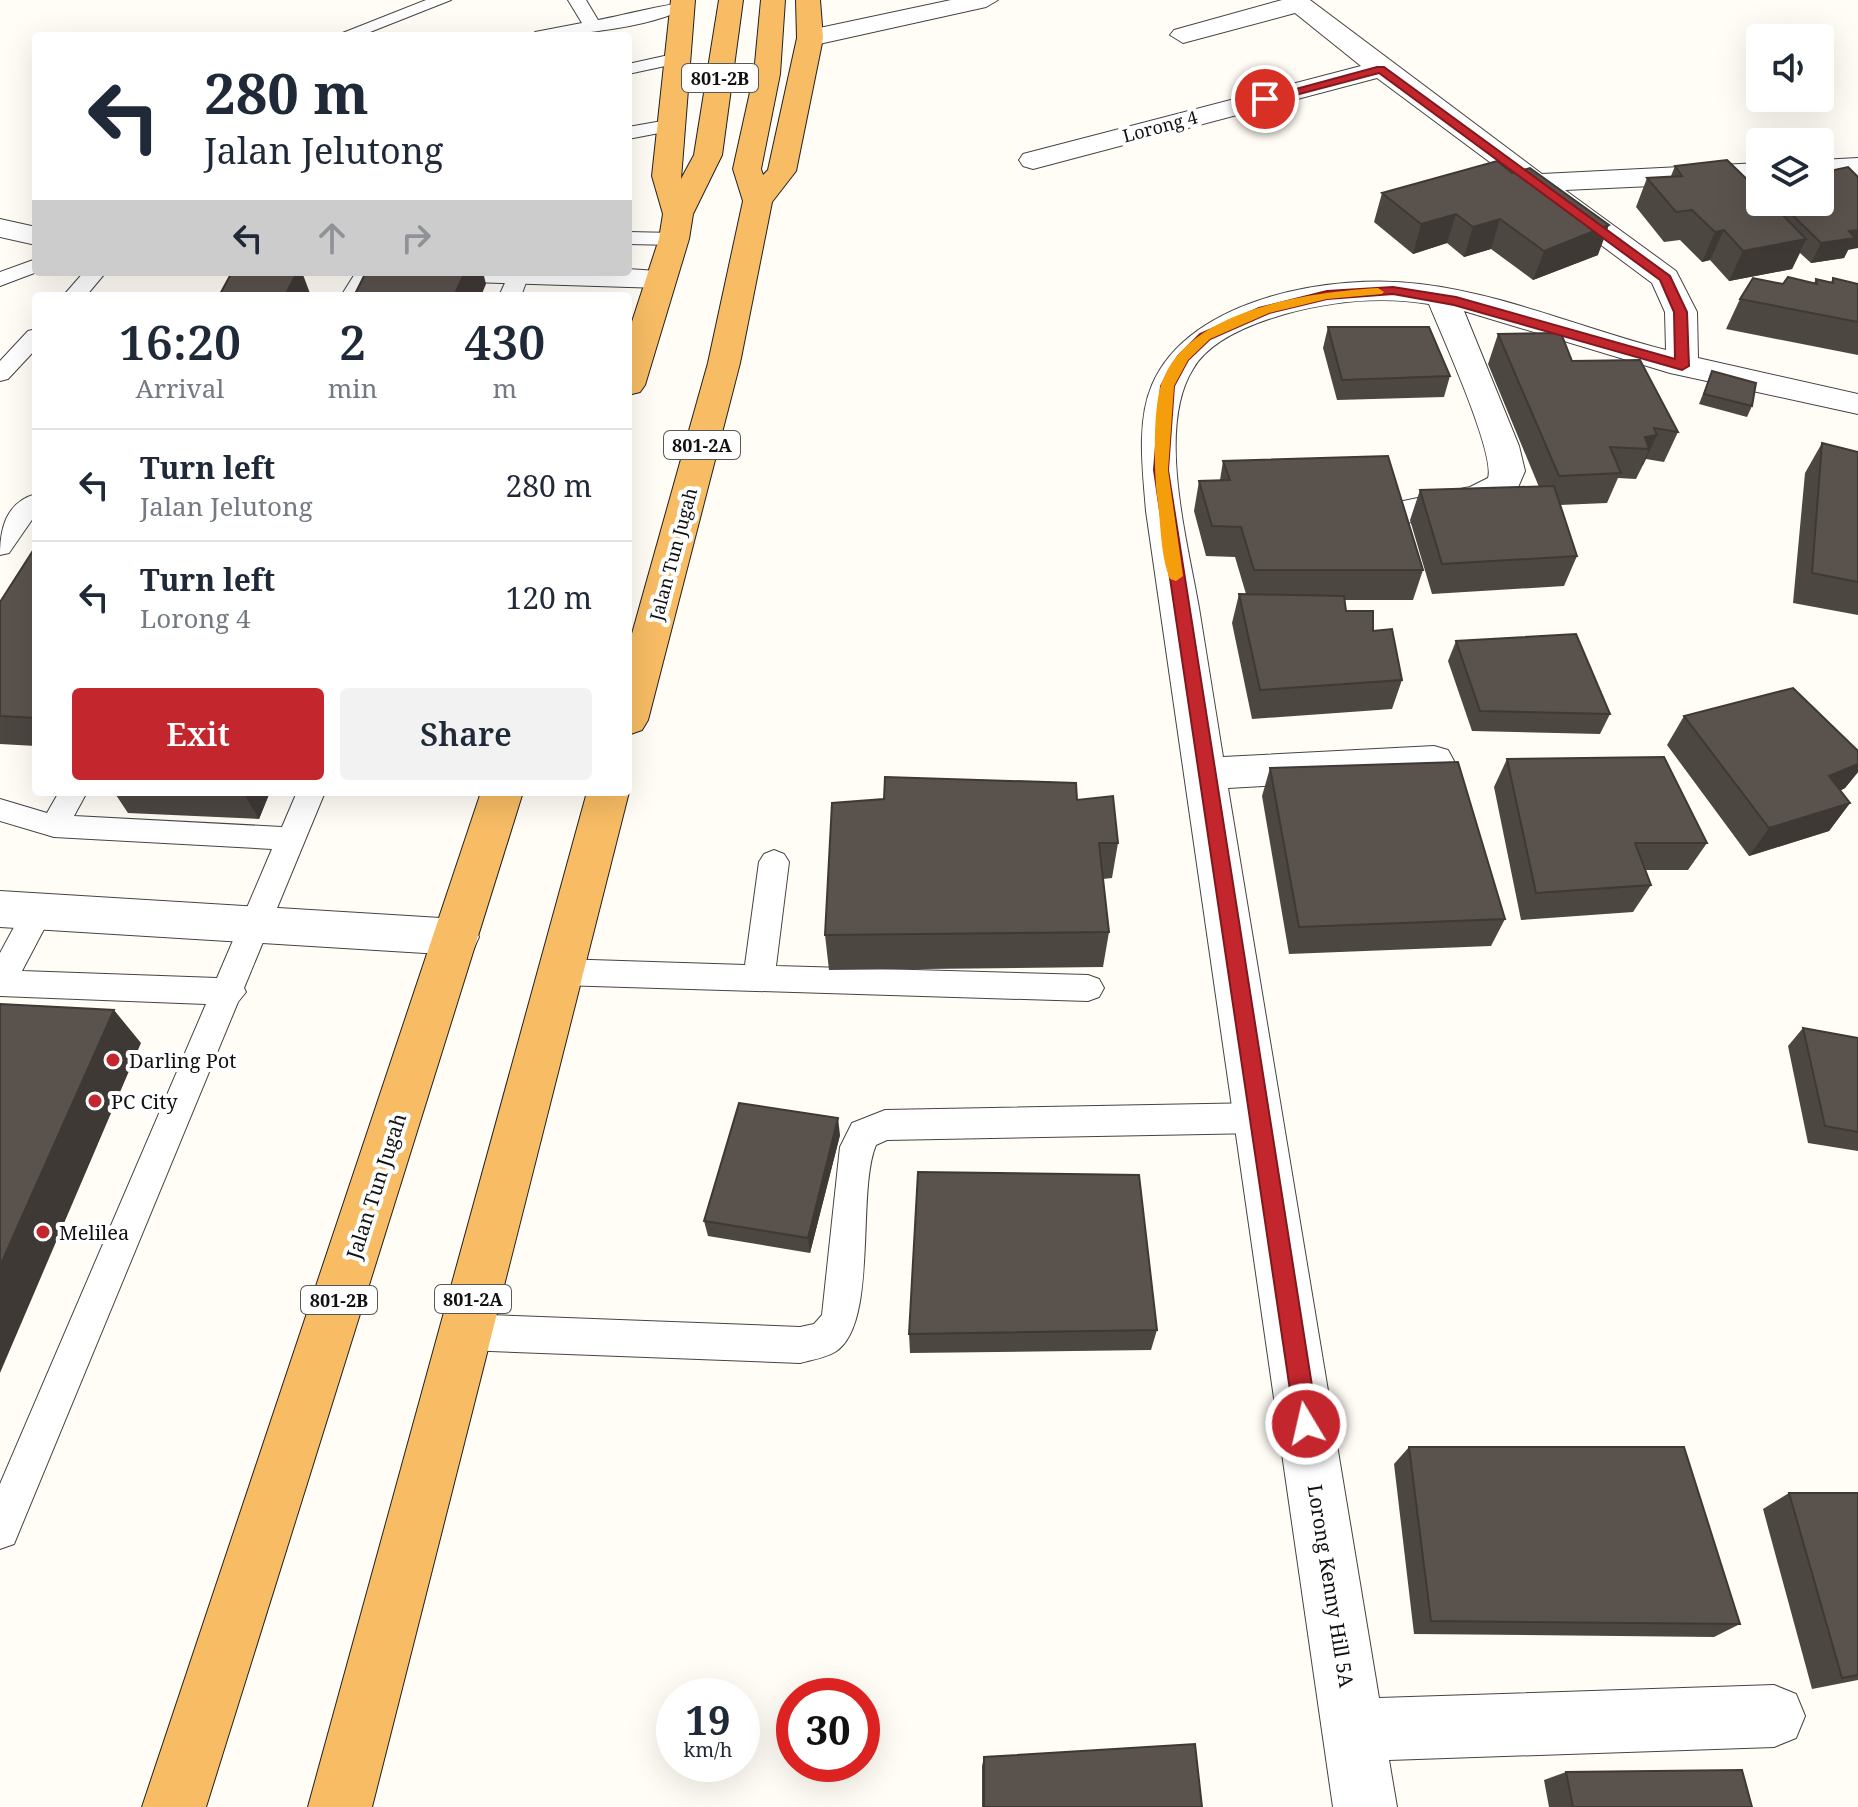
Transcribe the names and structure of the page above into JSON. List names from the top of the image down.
{
  "streets": {
    "highway": ["801-2B", "801-2A", "Jalan Tun Jugah"],
    "street": ["Lorong 4", "Lorong Kenny Hill 5A"]
  },
  "places": ["Darling Pot", "PC City", "Melilea"],
  "page": {
    "turn": ["280 m", "Jalan Jelutong"],
    "eta": [
      "16:20",
      "Arrival",
      "2",
      "min",
      "430",
      "m"
    ],
    "list": [
      {
        "name": "Turn left",
        "note": "Jalan Jelutong",
        "value": "280 m"
      },
      {
        "name": "Turn left",
        "note": "Lorong 4",
        "value": "120 m"
      }
    ],
    "buttons": ["Exit", "Share"],
    "speed": "19 km/h",
    "limit": "30"
  }
}
